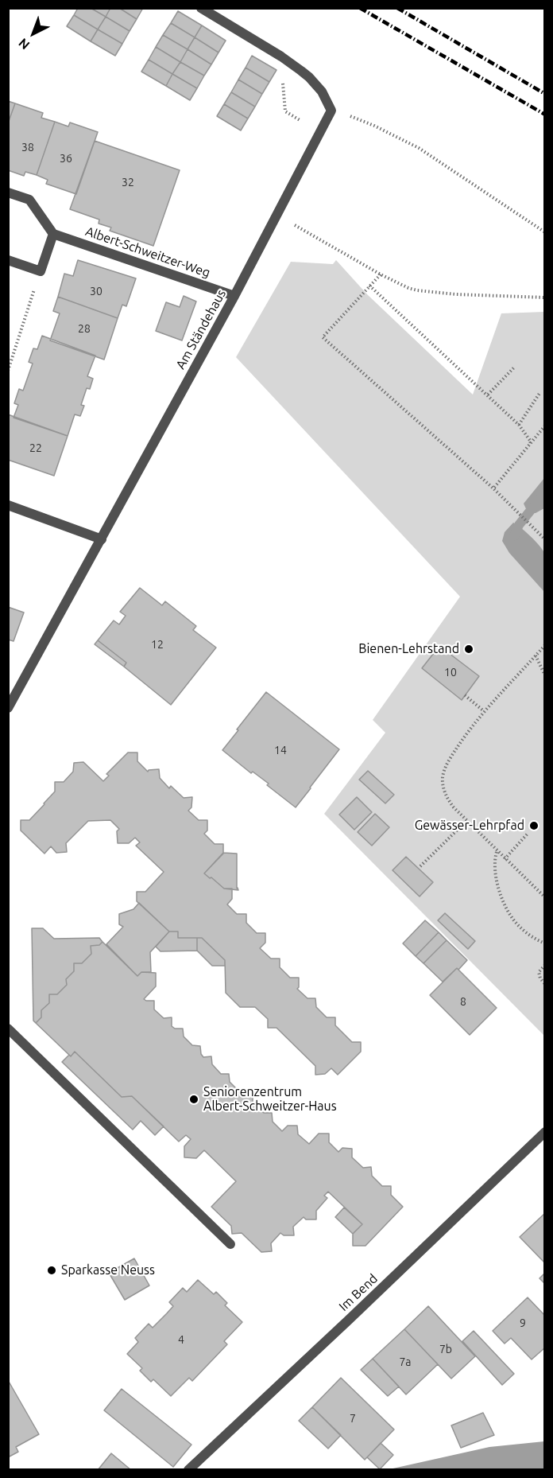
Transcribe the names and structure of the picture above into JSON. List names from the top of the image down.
{
  "streets": {
    "street": ["Albert-Schweitzer-Weg", "Am Ständehaus", "Im Bend"]
  },
  "crossings": [
    ["Albert-Schweitzer-Weg", "Am Ständehaus"]
  ],
  "places": [
    "Bienen-Lehrstand",
    "Gewässer-Lehrpfad",
    "Seniorenzentrum Albert-Schweitzer-Haus",
    "Sparkasse Neuss"
  ],
  "house_numbers": [
    "38",
    "36",
    "32",
    "30",
    "28",
    "22",
    "12",
    "10",
    "14",
    "8",
    "9",
    "4",
    "7b",
    "7a",
    "7"
  ],
  "north": "bottom left"
}
